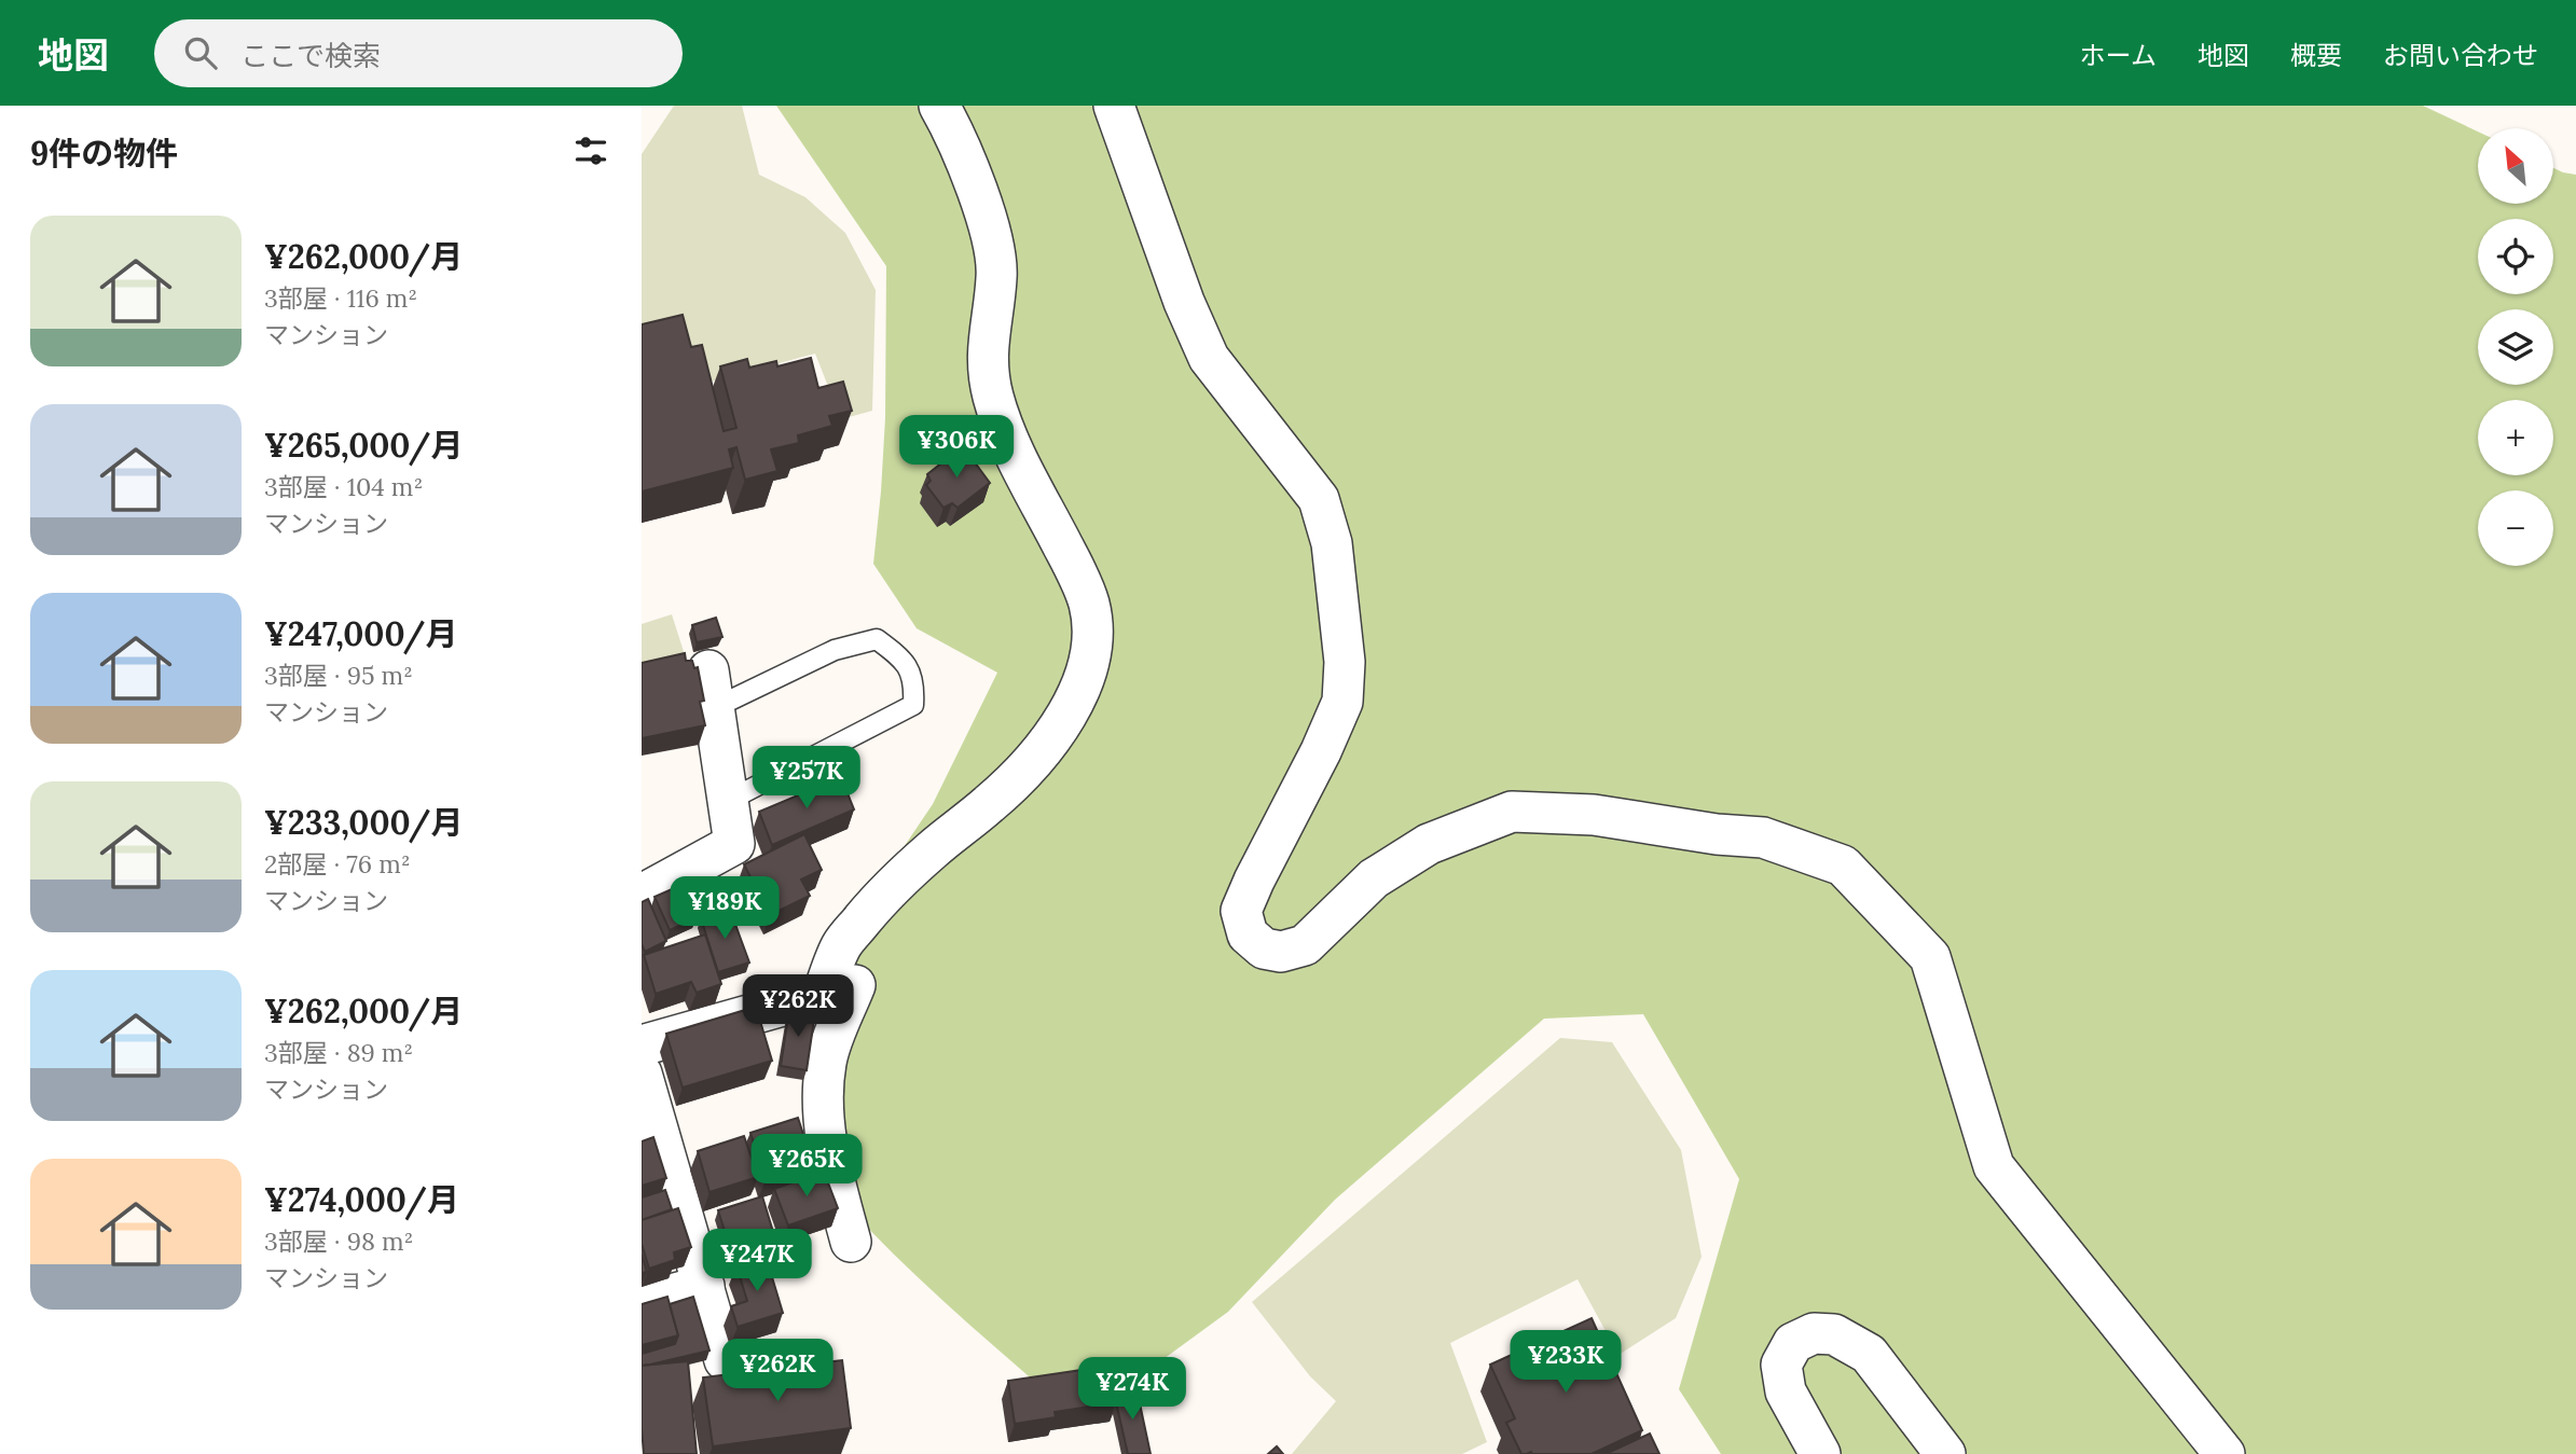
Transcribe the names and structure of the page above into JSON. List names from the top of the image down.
{
  "north": "top left",
  "page": {
    "header": "地図",
    "search": "ここで検索",
    "nav": [
      "ホーム",
      "地図",
      "概要",
      "お問い合わせ"
    ],
    "heading": "9件の物件",
    "map_buttons": ["+", "−"],
    "list": [
      {
        "name": "¥262,000/月",
        "note": "3部屋 · 116 m² · マンション"
      },
      {
        "name": "¥265,000/月",
        "note": "3部屋 · 104 m² · マンション"
      },
      {
        "name": "¥247,000/月",
        "note": "3部屋 · 95 m² · マンション"
      },
      {
        "name": "¥233,000/月",
        "note": "2部屋 · 76 m² · マンション"
      },
      {
        "name": "¥262,000/月",
        "note": "3部屋 · 89 m² · マンション"
      },
      {
        "name": "¥274,000/月",
        "note": "3部屋 · 98 m² · マンション"
      }
    ],
    "price": [
      "¥306K",
      "¥257K",
      "¥189K",
      "¥262K",
      "¥265K",
      "¥247K",
      "¥233K",
      "¥262K",
      "¥274K"
    ]
  }
}
